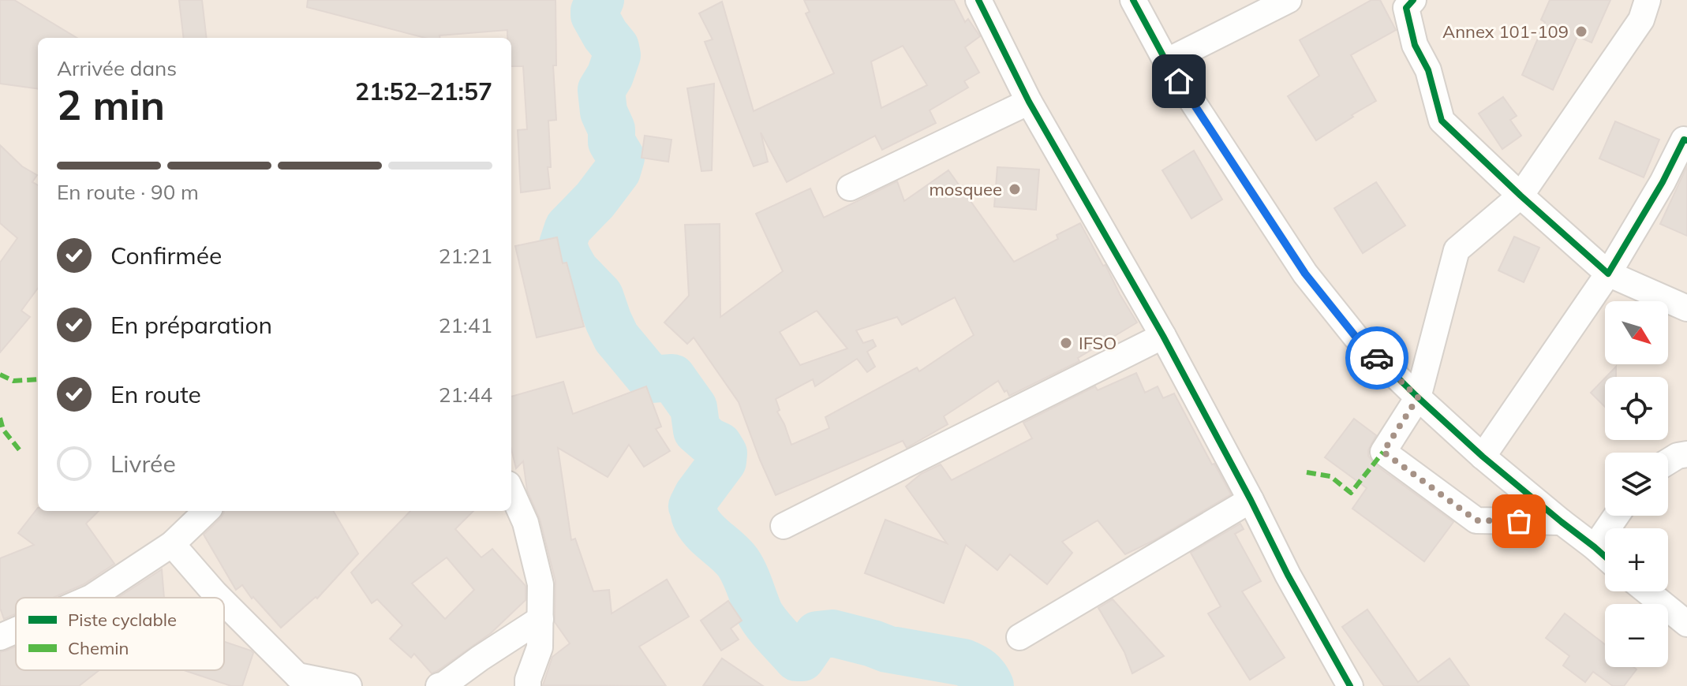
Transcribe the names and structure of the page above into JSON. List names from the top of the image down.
{
  "places": ["Annex 101-109", "mosquee", "IFSO"],
  "legend": ["Piste cyclable", "Chemin"],
  "north": "bottom right",
  "page": {
    "heading": ["2 min", "Arrivée dans", "21:52–21:57"],
    "bar": "En route · 90 m",
    "list": [
      ["Confirmée", "21:21"],
      ["En préparation", "21:41"],
      ["En route", "21:44"],
      "Livrée"
    ],
    "map_buttons": ["+", "−"]
  }
}
